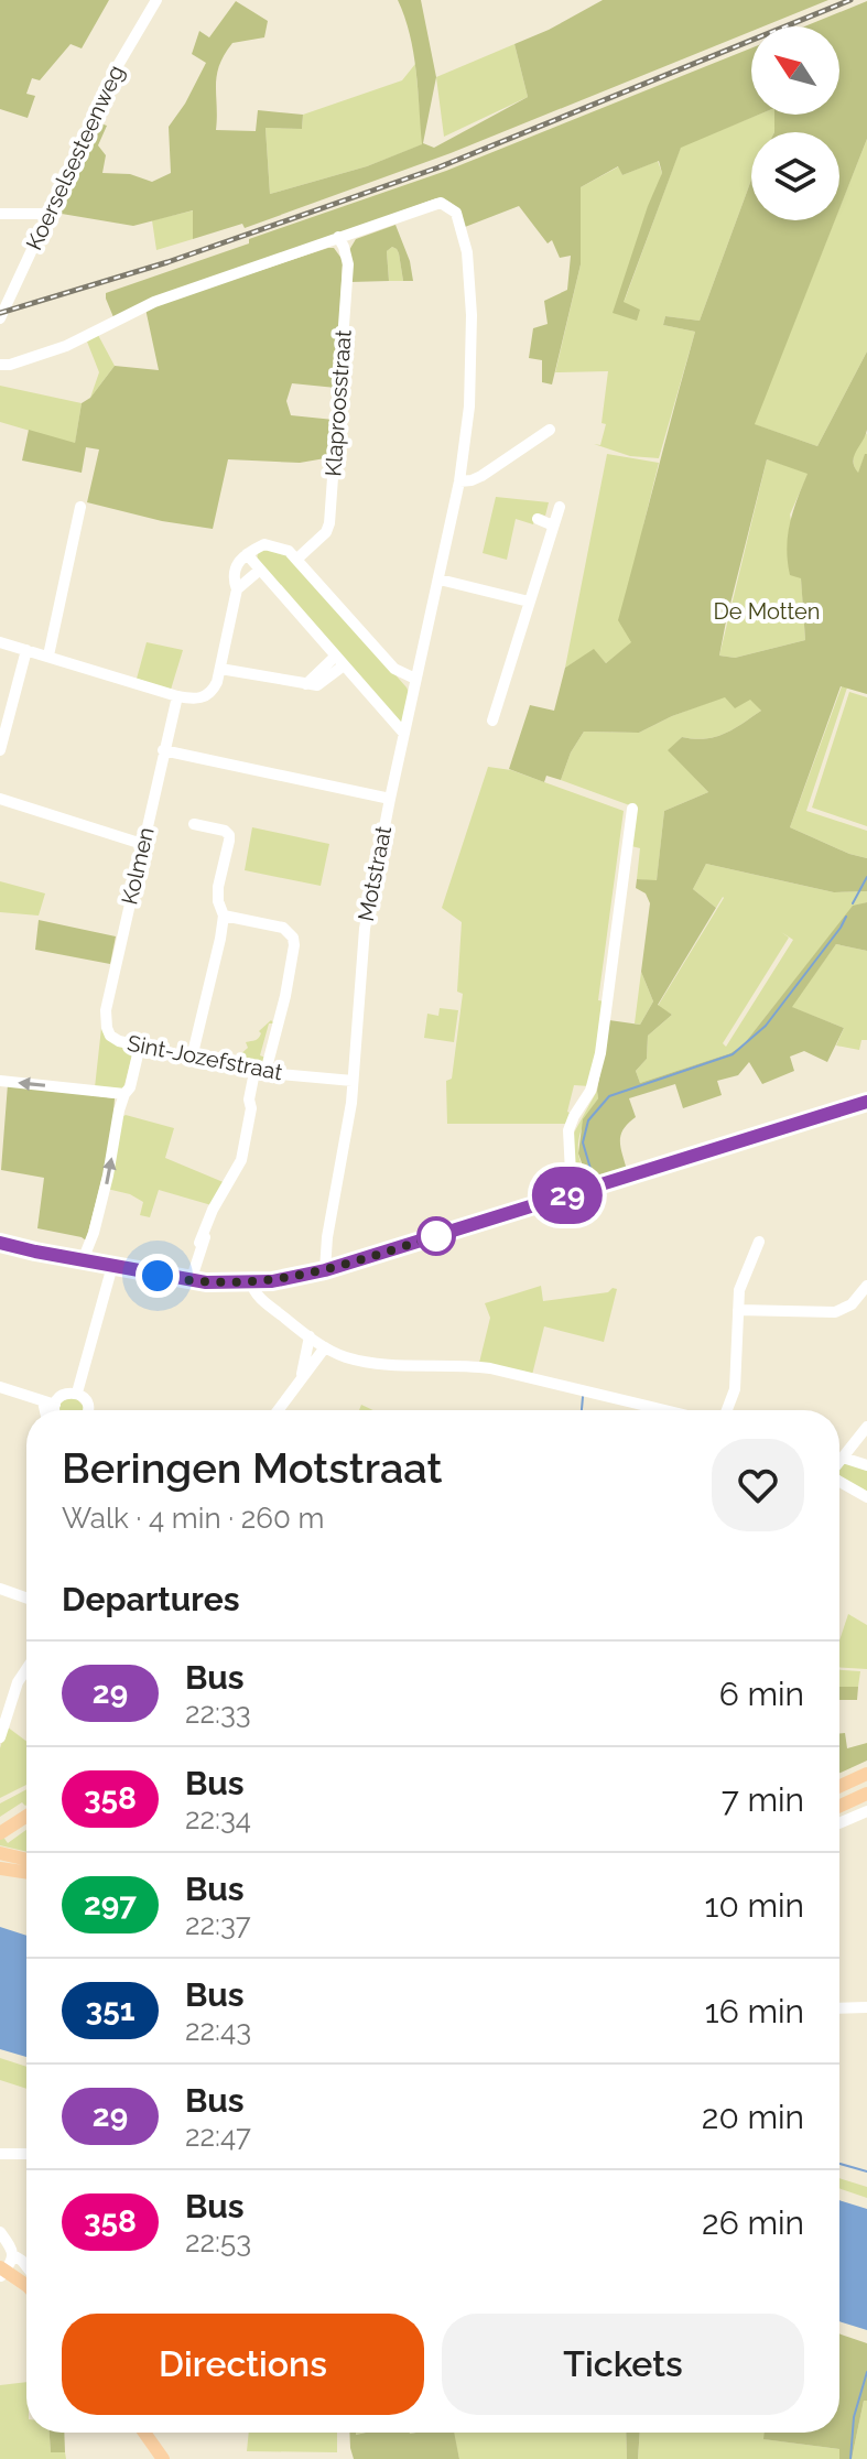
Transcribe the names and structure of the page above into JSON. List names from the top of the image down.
{
  "streets": {
    "street": [
      "Koerselsesteenweg",
      "Klaproosstraat",
      "Kolmen",
      "Motstraat",
      "Sint-Jozefstraat"
    ]
  },
  "crossings": [
    ["Klaproosstraat", "Motstraat"],
    ["Kolmen", "Sint-Jozefstraat"],
    ["Motstraat", "Sint-Jozefstraat"]
  ],
  "parks": ["De Motten"],
  "lines": ["bus line 29"],
  "north": "top left",
  "page": {
    "on_map": "29",
    "heading": [
      ["Beringen Motstraat", "Walk · 4 min · 260 m"],
      "Departures"
    ],
    "list": [
      {
        "mark": "29",
        "name": "Bus",
        "note": "22:33",
        "value": "6 min"
      },
      {
        "mark": "358",
        "name": "Bus",
        "note": "22:34",
        "value": "7 min"
      },
      {
        "mark": "297",
        "name": "Bus",
        "note": "22:37",
        "value": "10 min"
      },
      {
        "mark": "351",
        "name": "Bus",
        "note": "22:43",
        "value": "16 min"
      },
      {
        "mark": "29",
        "name": "Bus",
        "note": "22:47",
        "value": "20 min"
      },
      {
        "mark": "358",
        "name": "Bus",
        "note": "22:53",
        "value": "26 min"
      }
    ],
    "buttons": ["Directions", "Tickets"]
  }
}
